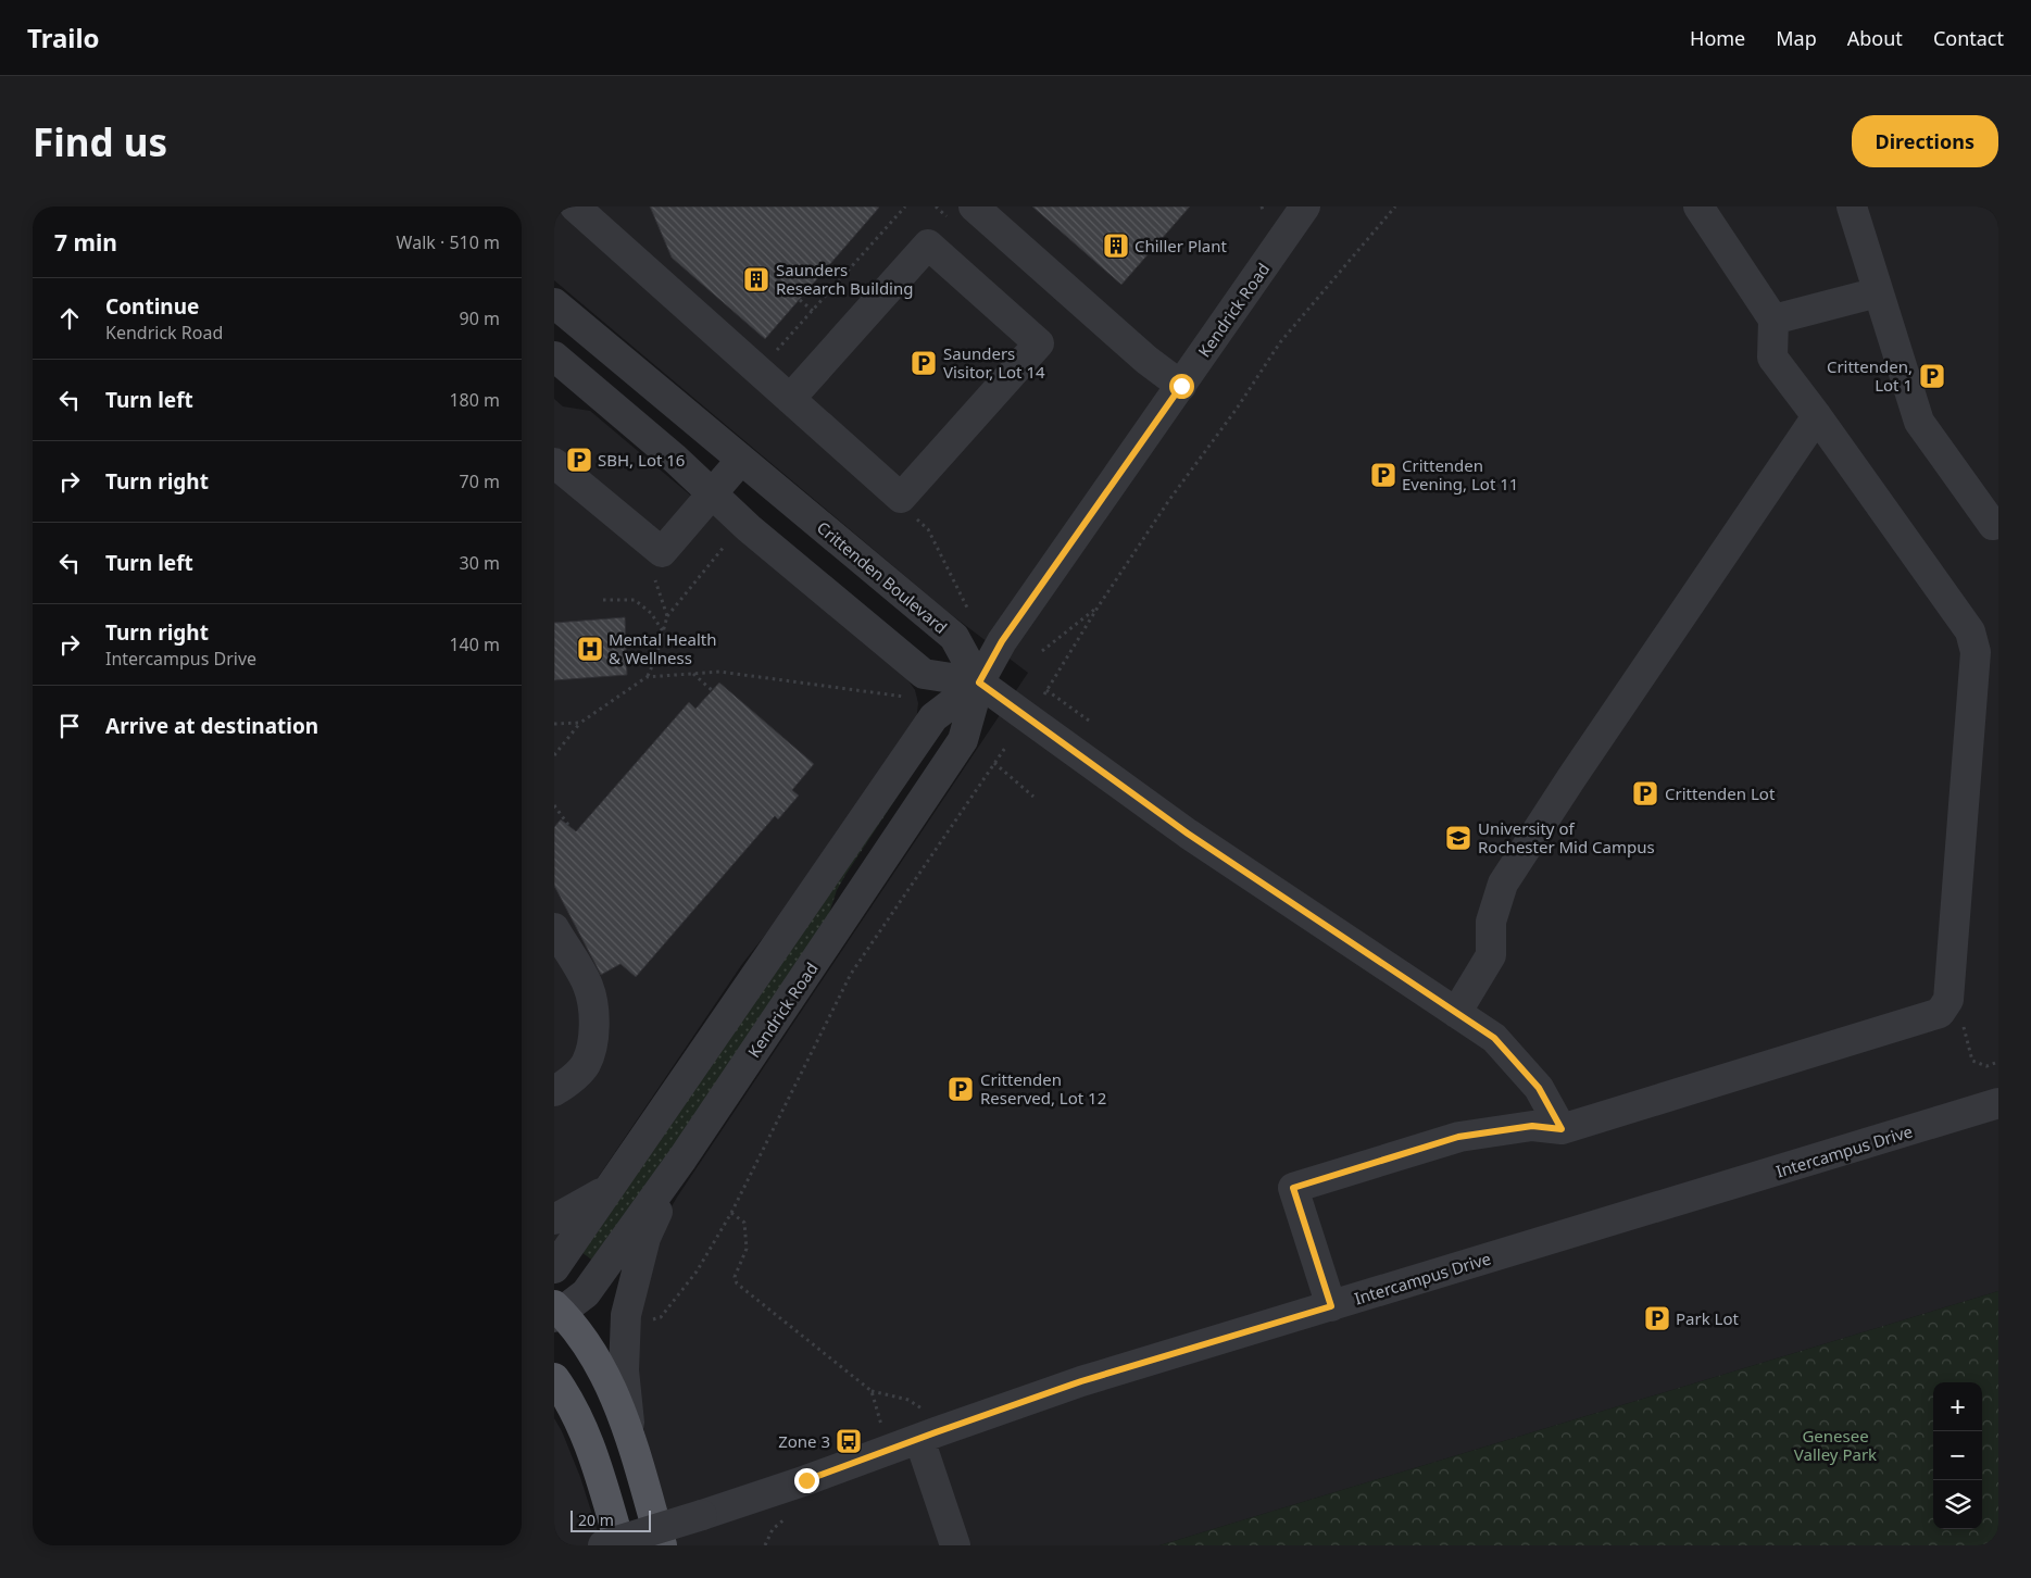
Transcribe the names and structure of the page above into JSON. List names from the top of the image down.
{
  "streets": {
    "street": ["Kendrick Road", "Crittenden Boulevard", "Intercampus Drive"]
  },
  "crossings": [
    ["Kendrick Road", "Crittenden Boulevard"]
  ],
  "parks": ["Genesee Valley Park"],
  "places": {
    "building": ["Chiller Plant", "Saunders Research Building"],
    "parking": [
      "Saunders Visitor, Lot 14",
      "Crittenden, Lot 1",
      "SBH, Lot 16",
      "Crittenden Evening, Lot 11",
      "Crittenden Lot",
      "Crittenden Reserved, Lot 12",
      "Park Lot"
    ],
    "hospital": ["Mental Health & Wellness"],
    "school or university": ["University of Rochester Mid Campus"],
    "bus stop": ["Zone 3"]
  },
  "scale_bar": "20 m",
  "page": {
    "header": "Trailo",
    "nav": [
      "Home",
      "Map",
      "About",
      "Contact"
    ],
    "buttons": "Directions",
    "title": "Find us",
    "heading": ["7 min", "Walk · 510 m"],
    "list": [
      ["Continue", "Kendrick Road", "90 m"],
      ["Turn left", "180 m"],
      ["Turn right", "70 m"],
      ["Turn left", "30 m"],
      ["Turn right", "Intercampus Drive", "140 m"],
      "Arrive at destination"
    ],
    "map_buttons": ["+", "−"],
    "scale": "20 m"
  }
}
